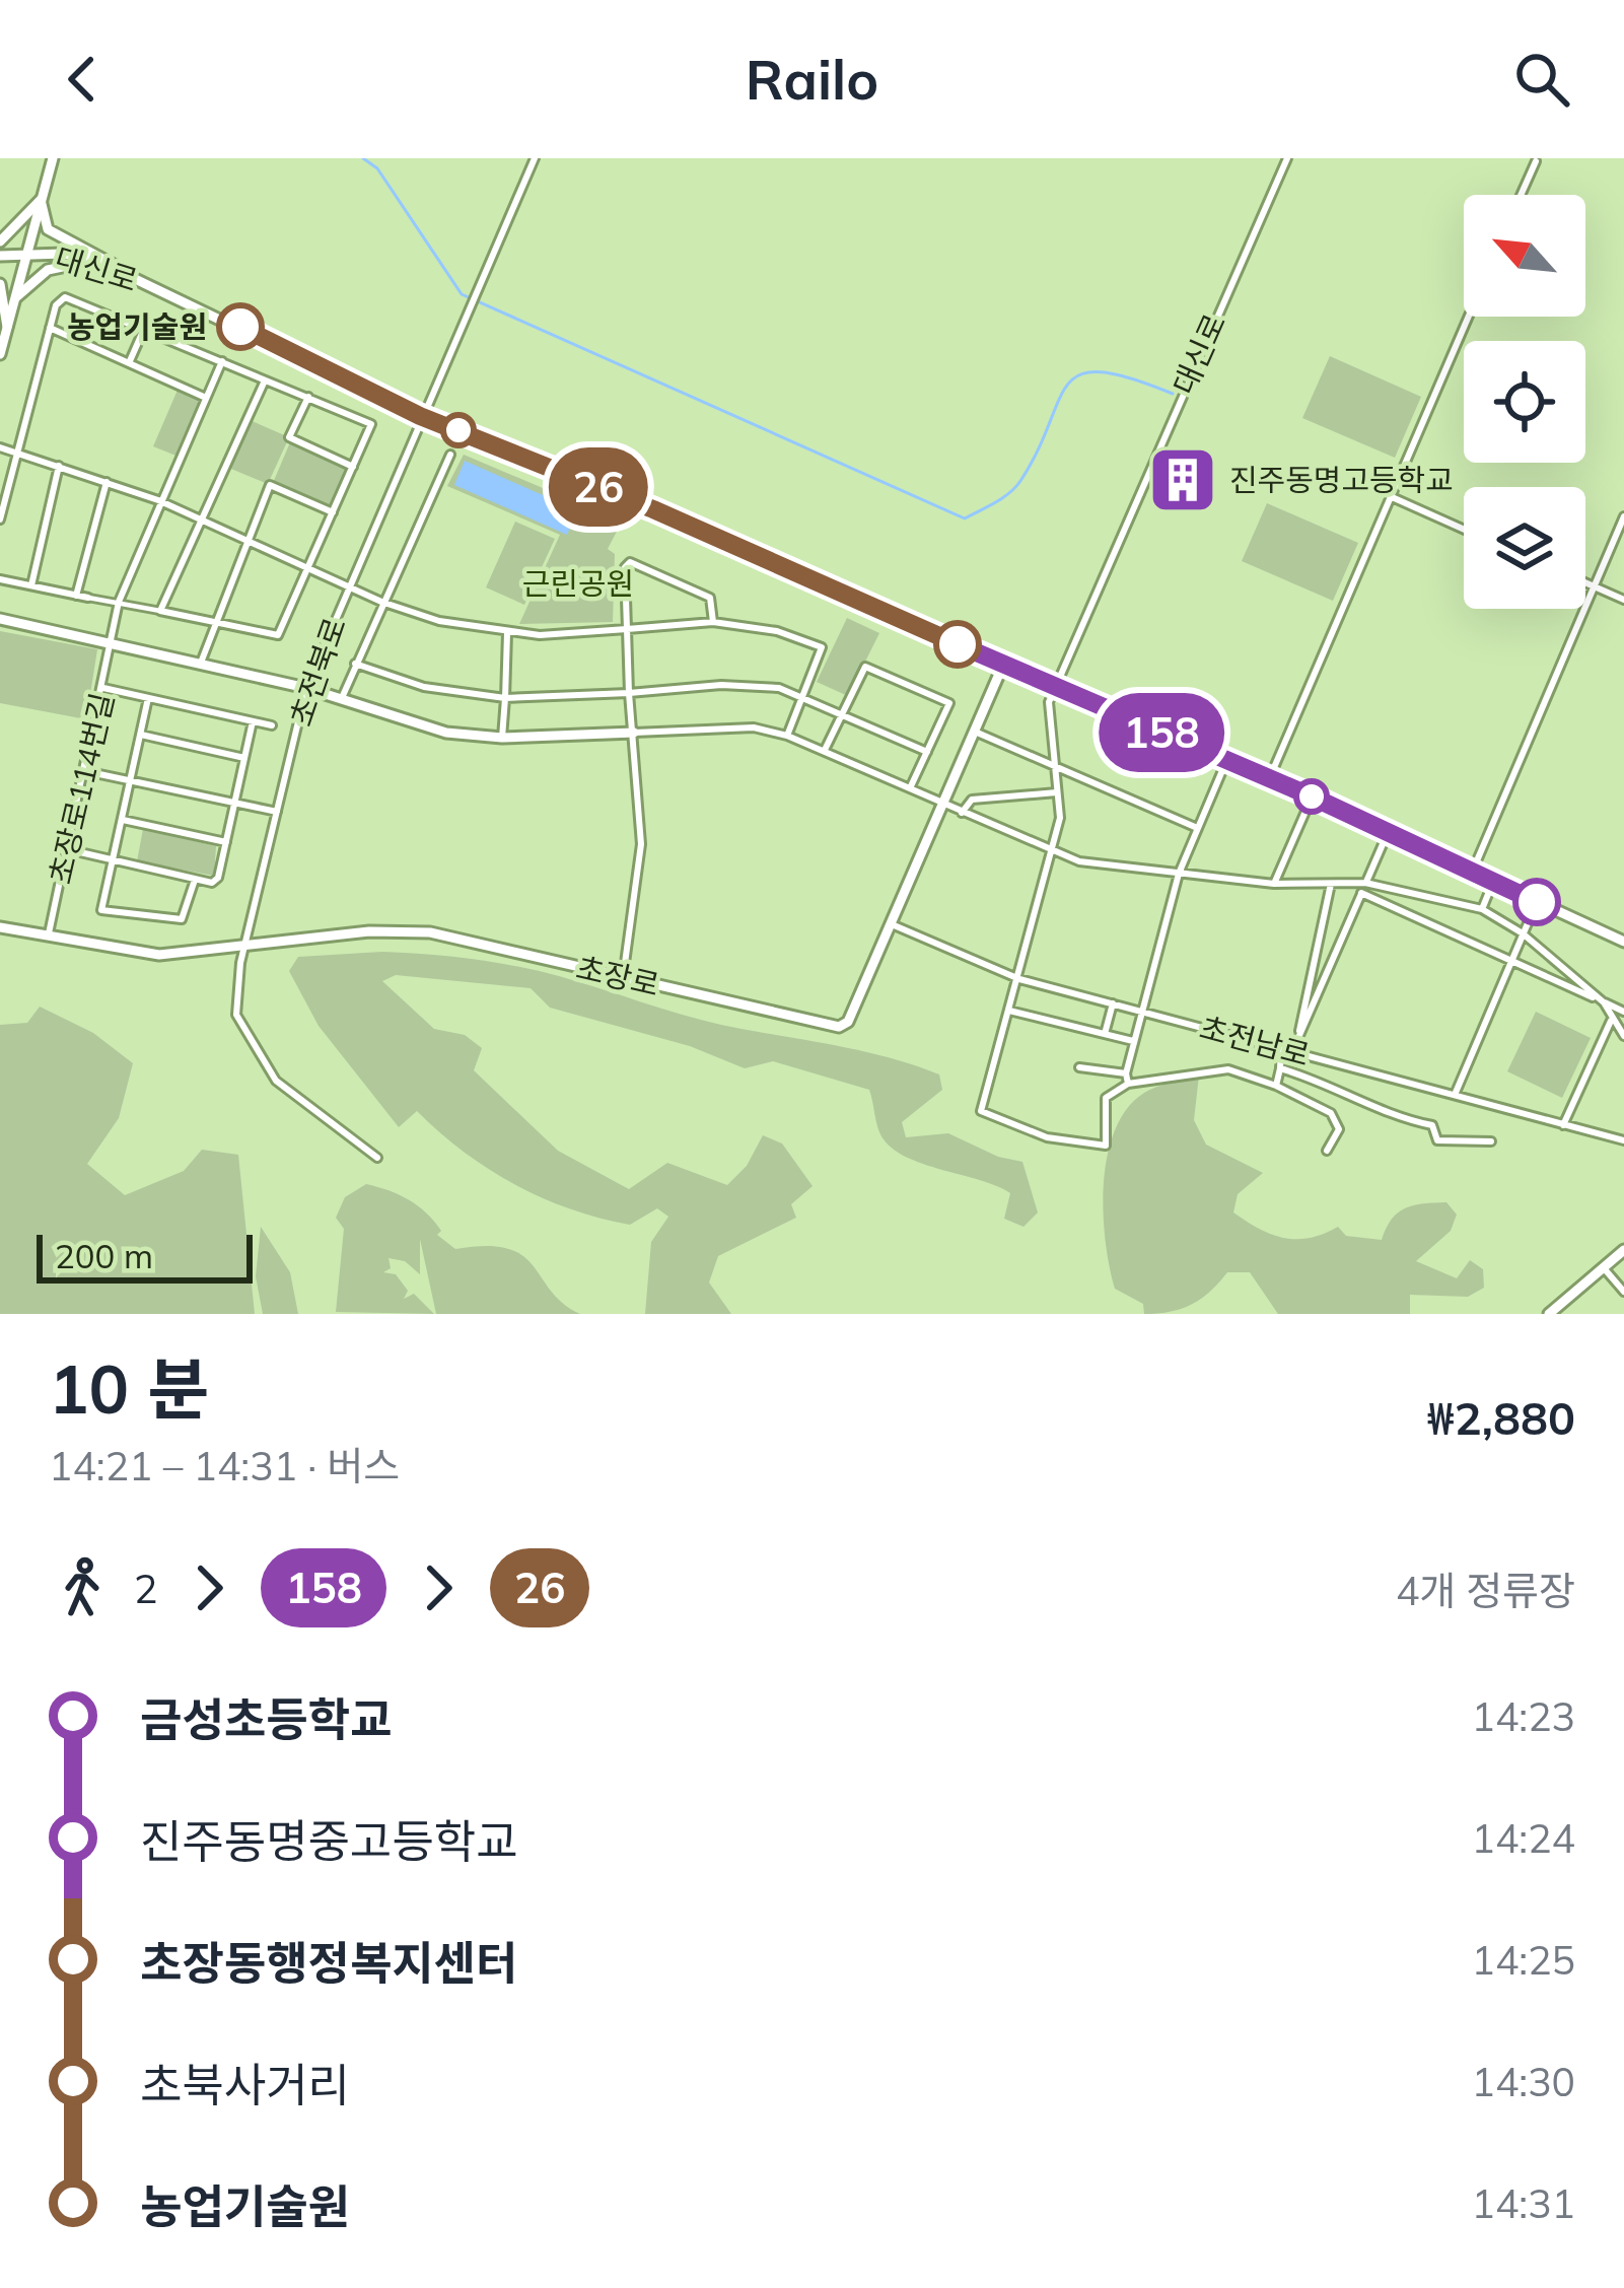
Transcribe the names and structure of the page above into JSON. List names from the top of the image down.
{
  "streets": {
    "street": [
      "대신로",
      "초전북로",
      "초장로114번길",
      "초장로",
      "초전남로"
    ]
  },
  "crossings": [
    ["대신로", "초전북로"],
    ["대신로", "초장로"],
    ["초전북로", "초장로"],
    ["초장로114번길", "초장로"],
    ["초장로", "초전남로"]
  ],
  "parks": ["근린공원"],
  "places": {
    "other": ["농업기술원"],
    "building": ["진주동명고등학교"]
  },
  "lines": ["bus line 26", "bus line 158"],
  "scale_bar": "200 m",
  "north": "top left",
  "page": {
    "header": "Railo",
    "on_map": ["158", "26"],
    "scale": "200 m",
    "heading": ["10 분", "14:21 – 14:31 · 버스", "₩2,880"],
    "legs": [
      "2",
      "158",
      "26",
      "4개 정류장"
    ],
    "list": [
      {
        "name": "금성초등학교",
        "value": "14:23"
      },
      {
        "name": "진주동명중고등학교",
        "value": "14:24"
      },
      {
        "name": "초장동행정복지센터",
        "value": "14:25"
      },
      {
        "name": "초북사거리",
        "value": "14:30"
      },
      {
        "name": "농업기술원",
        "value": "14:31"
      }
    ]
  }
}
